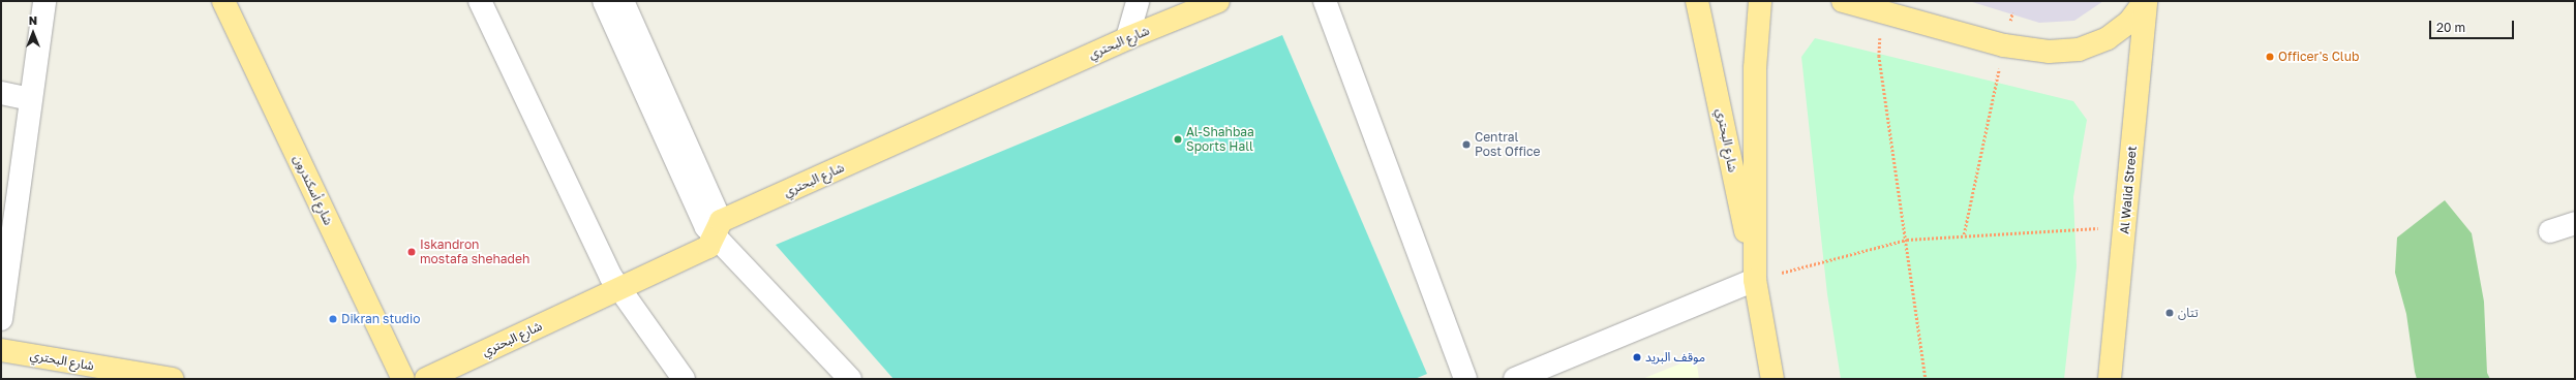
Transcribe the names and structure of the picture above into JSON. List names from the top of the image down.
{
  "streets": {
    "main road": ["شارع البحتري", "شارع أسكندرون", "Al Walid Street"]
  },
  "places": [
    "Officer's Club",
    "Al-Shahbaa Sports Hall",
    "Central Post Office",
    "Iskandron mostafa shehadeh",
    "تتان",
    "Dikran studio",
    "موقف البريد"
  ],
  "scale_bar": "20 m",
  "north": "top"
}
